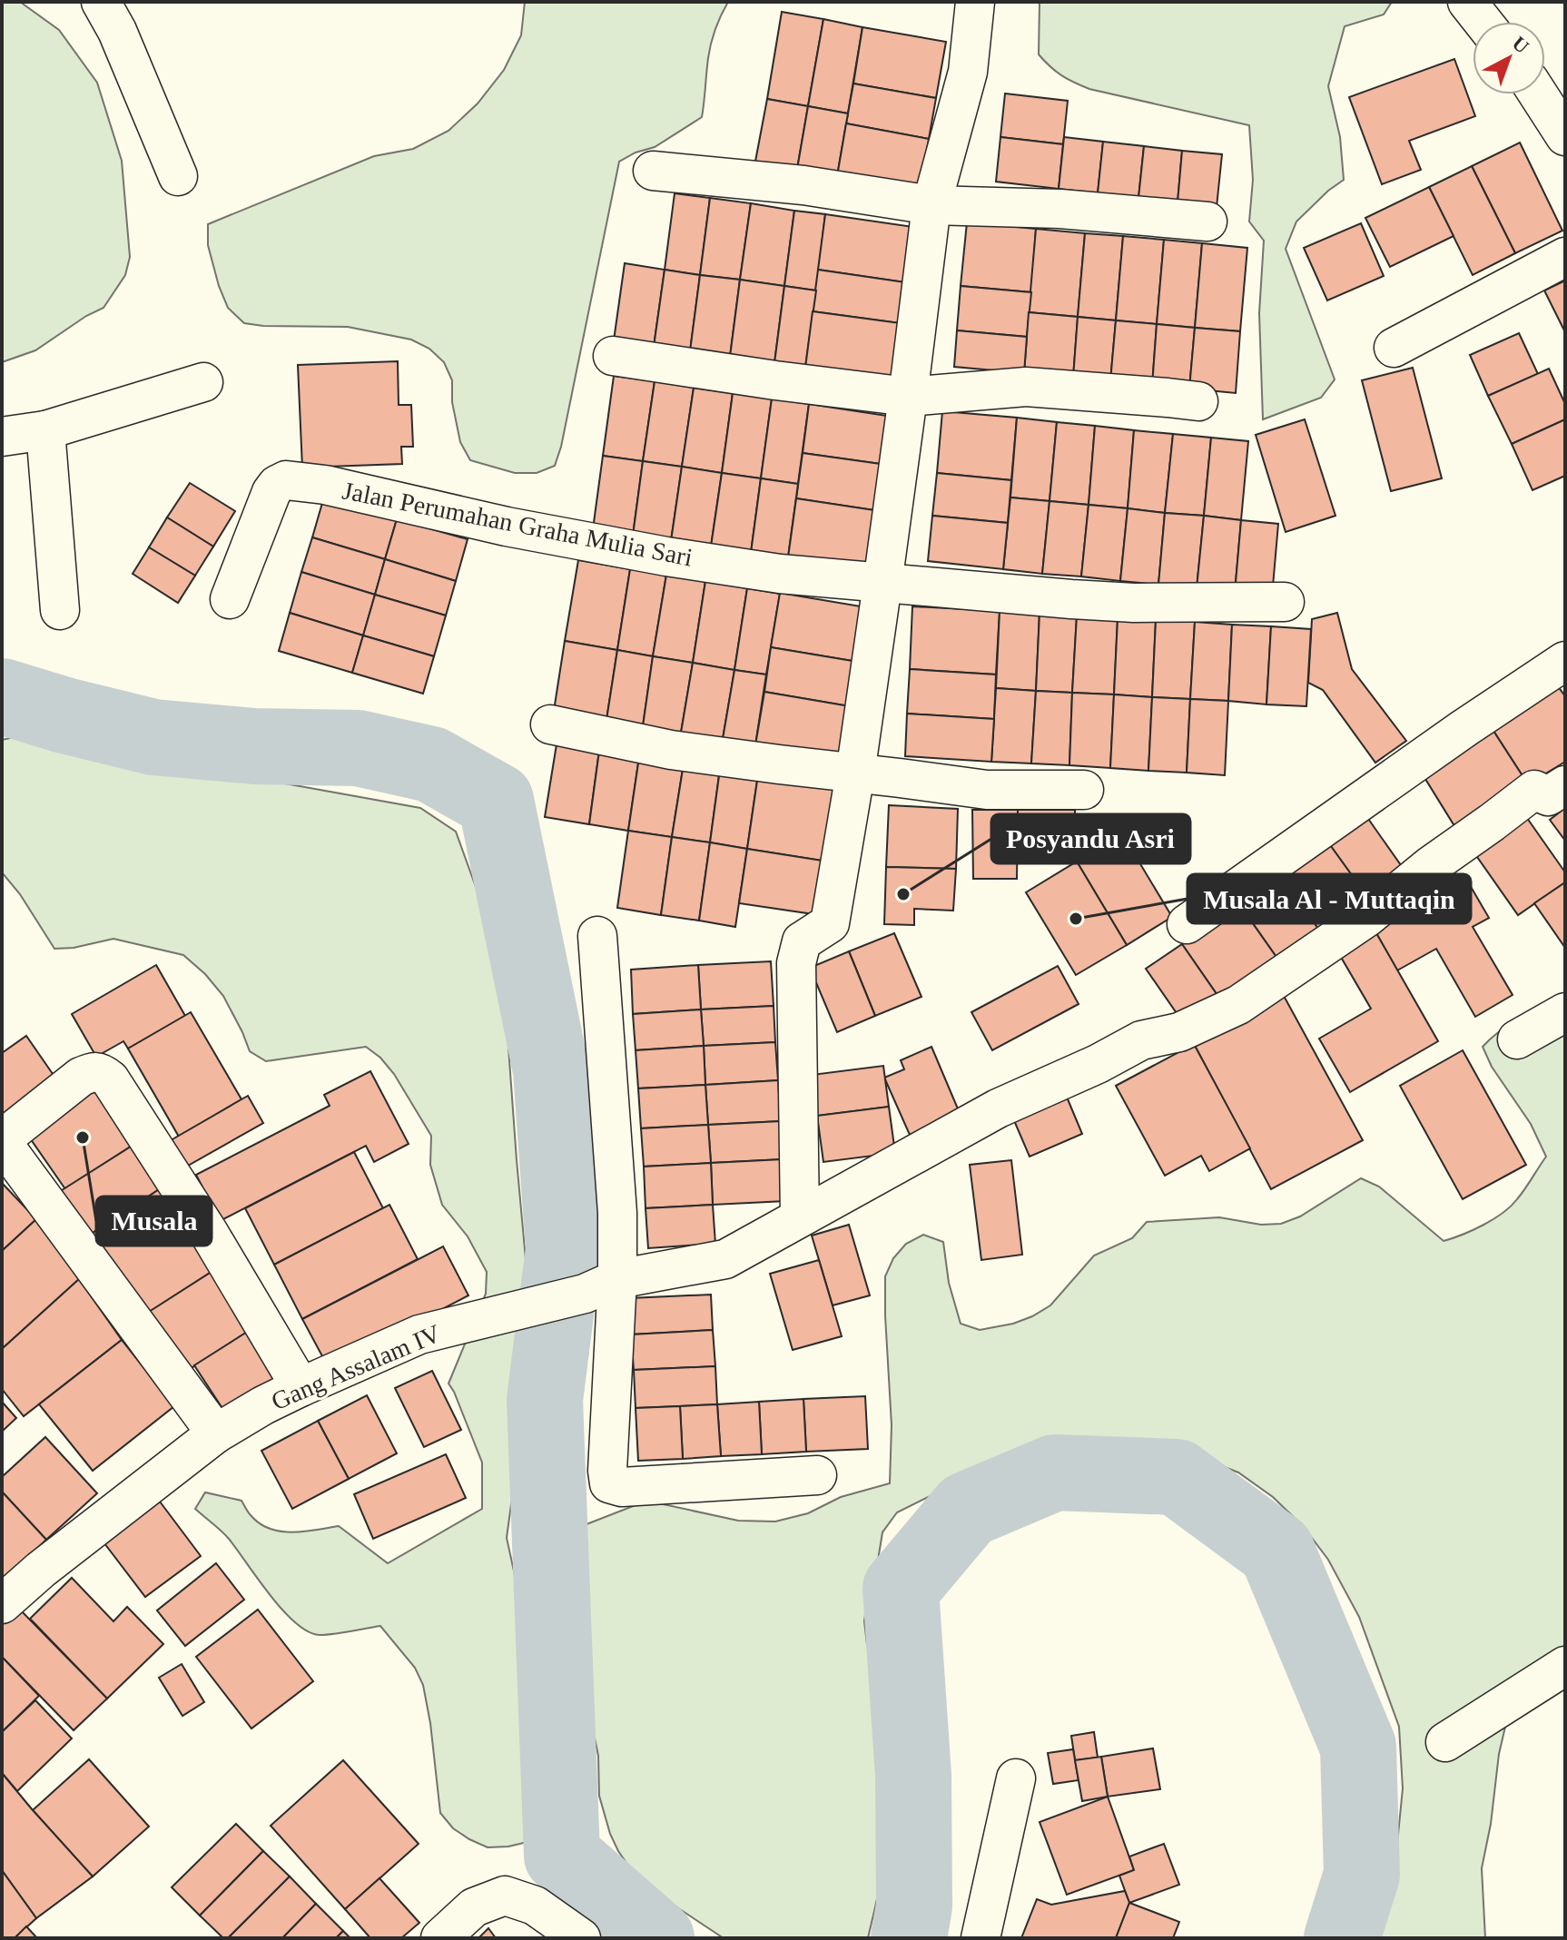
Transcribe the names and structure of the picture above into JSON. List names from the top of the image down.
{
  "streets": {
    "street": ["Jalan Perumahan Graha Mulia Sari", "Gang Assalam IV"]
  },
  "places": ["Posyandu Asri", "Musala Al - Muttaqin", "Musala"],
  "north": "top right"
}
